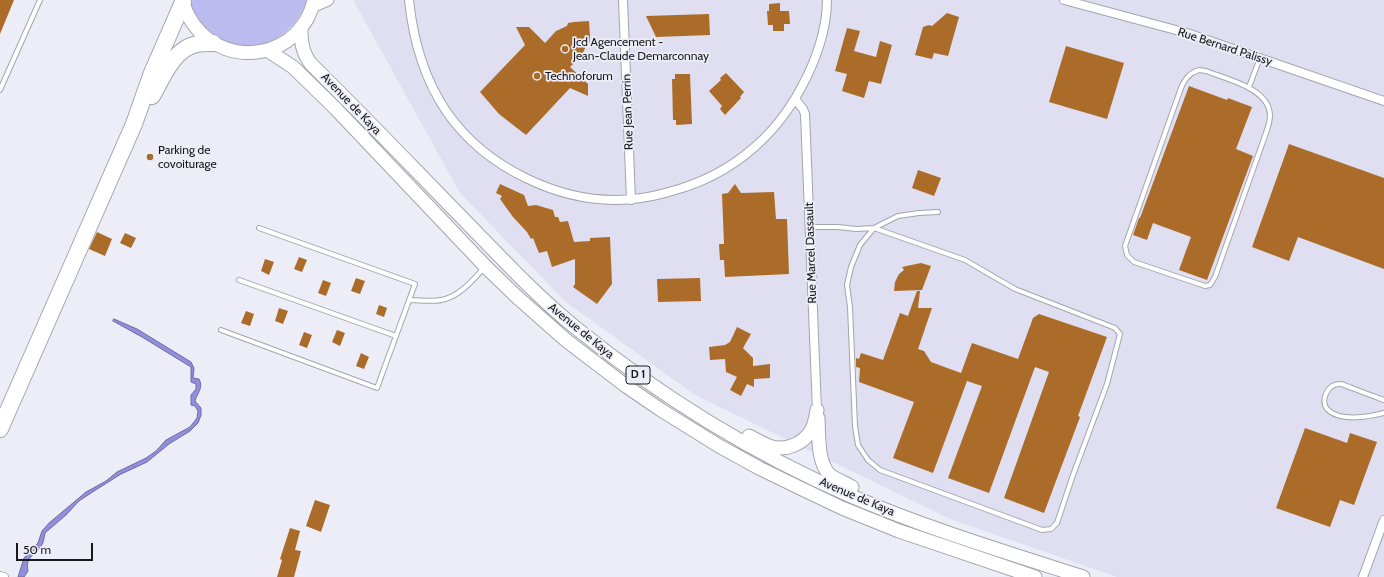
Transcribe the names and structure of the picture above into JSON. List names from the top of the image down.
{
  "streets": {
    "main road": ["Avenue de Kaya", "D 1"],
    "street": ["Rue Bernard Palissy", "Rue Jean Perrin", "Rue Marcel Dassault"]
  },
  "places": ["Jcd Agencement - Jean-Claude Demarconnay", "Technoforum", "Parking de covoiturage"],
  "scale_bar": "50 m"
}
